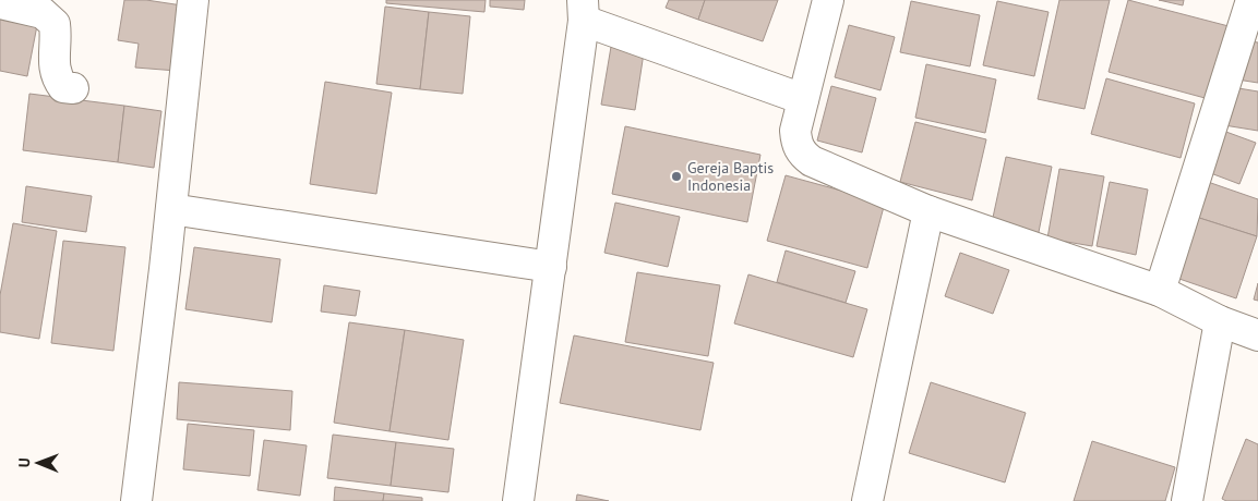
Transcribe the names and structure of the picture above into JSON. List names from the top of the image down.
{
  "places": ["Gereja Baptis Indonesia"],
  "north": "left"
}
